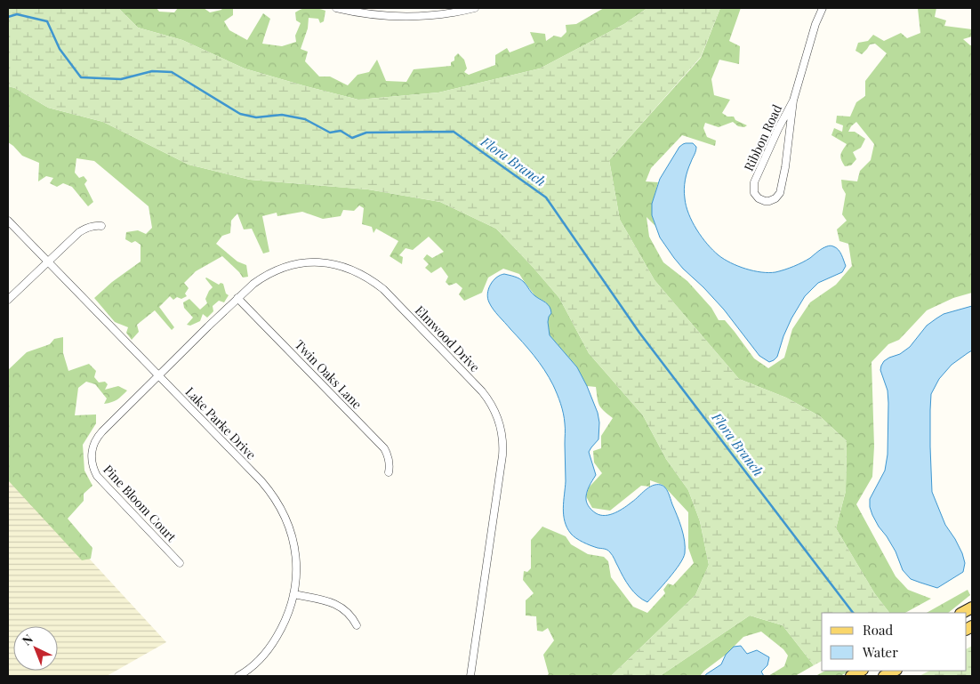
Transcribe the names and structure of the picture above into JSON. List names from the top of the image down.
{
  "streets": {
    "street": [
      "Ribbon Road",
      "Elmwood Drive",
      "Twin Oaks Lane",
      "Lake Parke Drive",
      "Pine Bloom Court"
    ]
  },
  "crossings": [
    ["Elmwood Drive", "Twin Oaks Lane"],
    ["Elmwood Drive", "Lake Parke Drive"],
    ["Elmwood Drive", "Pine Bloom Court"],
    ["Lake Parke Drive", "Pine Bloom Court"]
  ],
  "water": ["Flora Branch"],
  "legend": ["Road", "Water"],
  "north": "top left"
}
